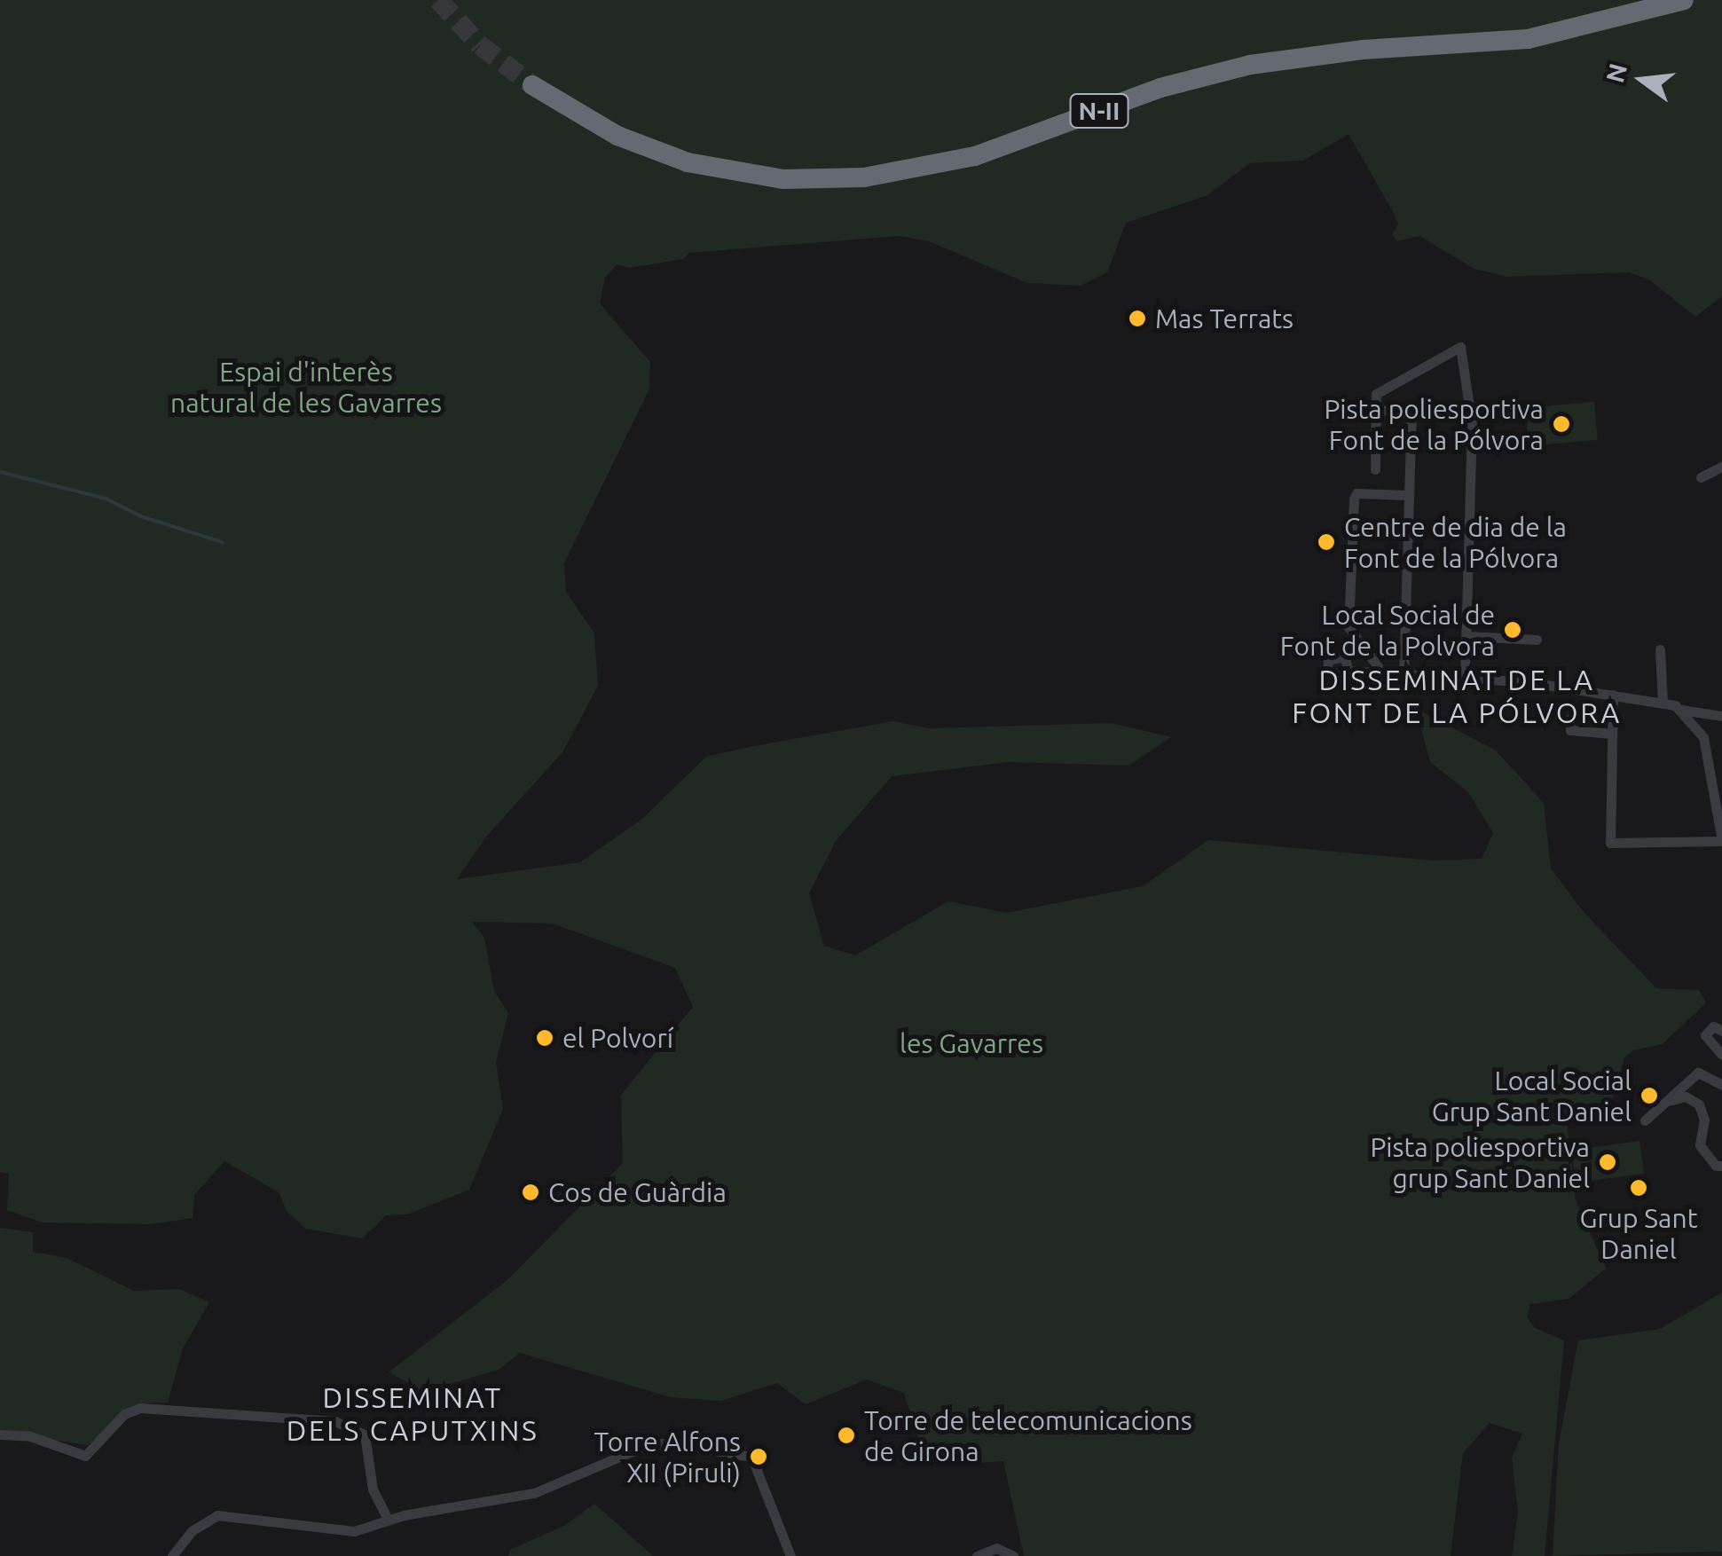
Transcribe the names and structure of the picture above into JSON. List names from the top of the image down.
{
  "streets": {
    "highway": ["N-II"]
  },
  "districts": ["DISSEMINAT DE LA FONT DE LA PÓLVORA", "DISSEMINAT DELS CAPUTXINS"],
  "parks": ["Espai d'interès natural de les Gavarres", "les Gavarres"],
  "places": [
    "Mas Terrats",
    "Pista poliesportiva Font de la Pólvora",
    "Centre de dia de la Font de la Pólvora",
    "Local Social de Font de la Polvora",
    "el Polvorí",
    "Local Social Grup Sant Daniel",
    "Pista poliesportiva grup Sant Daniel",
    "Grup Sant Daniel",
    "Cos de Guàrdia",
    "Torre de telecomunicacions de Girona",
    "Torre Alfons XII (Piruli)"
  ],
  "north": "left"
}
